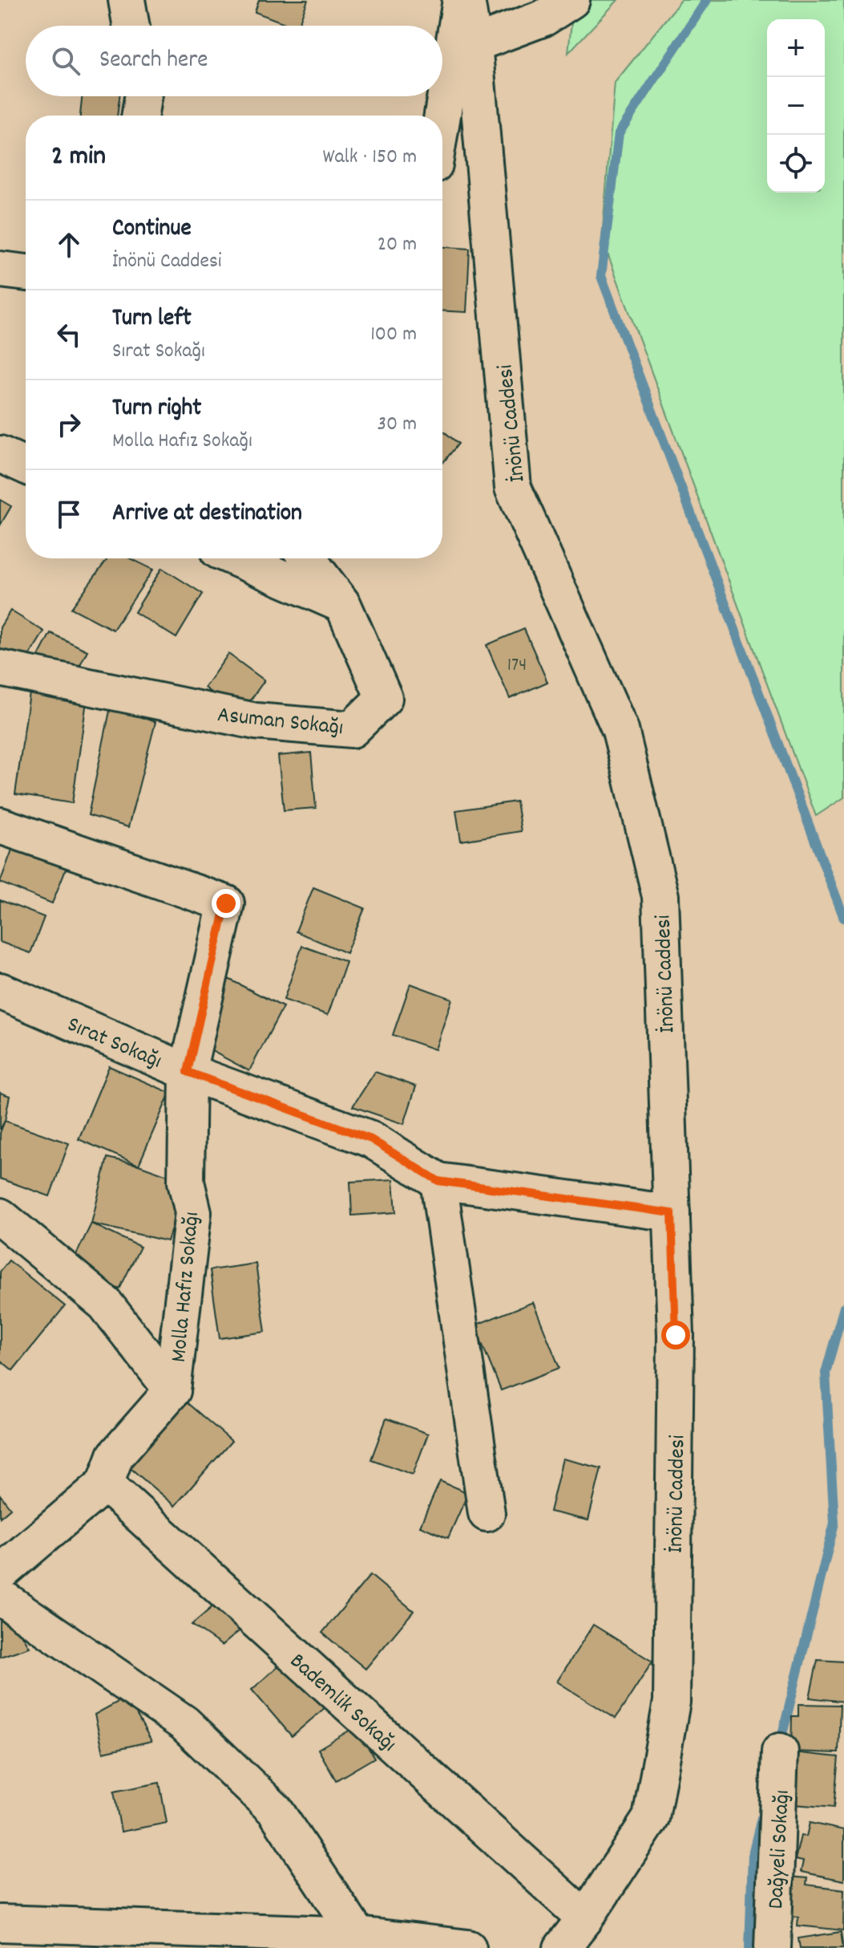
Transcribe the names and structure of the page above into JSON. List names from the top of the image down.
{
  "streets": {
    "street": [
      "İnönü Caddesi",
      "Asuman Sokağı",
      "Sırat Sokağı",
      "Molla Hafız Sokağı",
      "Bademlik Sokağı",
      "Dağyeli Sokağı"
    ]
  },
  "crossings": [
    ["İnönü Caddesi", "Sırat Sokağı"],
    ["İnönü Caddesi", "Bademlik Sokağı"],
    ["Sırat Sokağı", "Molla Hafız Sokağı"],
    ["Molla Hafız Sokağı", "Bademlik Sokağı"]
  ],
  "house_numbers": ["174"],
  "page": {
    "map_buttons": ["+", "−"],
    "search": "Search here",
    "heading": ["2 min", "Walk · 150 m"],
    "list": [
      ["Continue", "İnönü Caddesi", "20 m"],
      ["Turn left", "Sırat Sokağı", "100 m"],
      ["Turn right", "Molla Hafız Sokağı", "30 m"],
      "Arrive at destination"
    ]
  }
}
